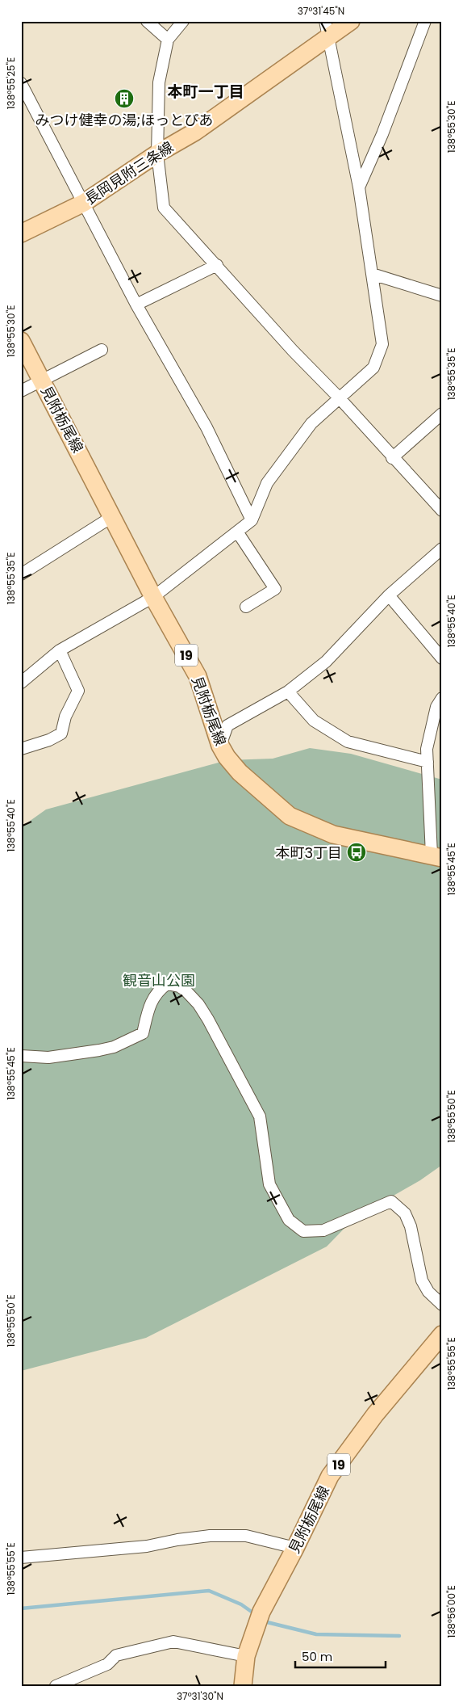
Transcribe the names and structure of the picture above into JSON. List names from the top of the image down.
{
  "streets": {
    "main road": ["長岡見附三条線", "見附栃尾線", "19"]
  },
  "districts": ["本町一丁目"],
  "parks": ["観音山公園"],
  "places": {
    "building": ["みつけ健幸の湯;ほっとぴあ"],
    "bus stop": ["本町3丁目"]
  },
  "scale_bar": "50 m",
  "coordinates": [
    "37°31'45\"N",
    "138°55'25\"E",
    "138°55'30\"E",
    "138°55'35\"E",
    "138°55'40\"E",
    "138°55'45\"E",
    "138°55'50\"E",
    "138°55'55\"E",
    "138°56'00\"E",
    "37°31'30\"N"
  ]
}
